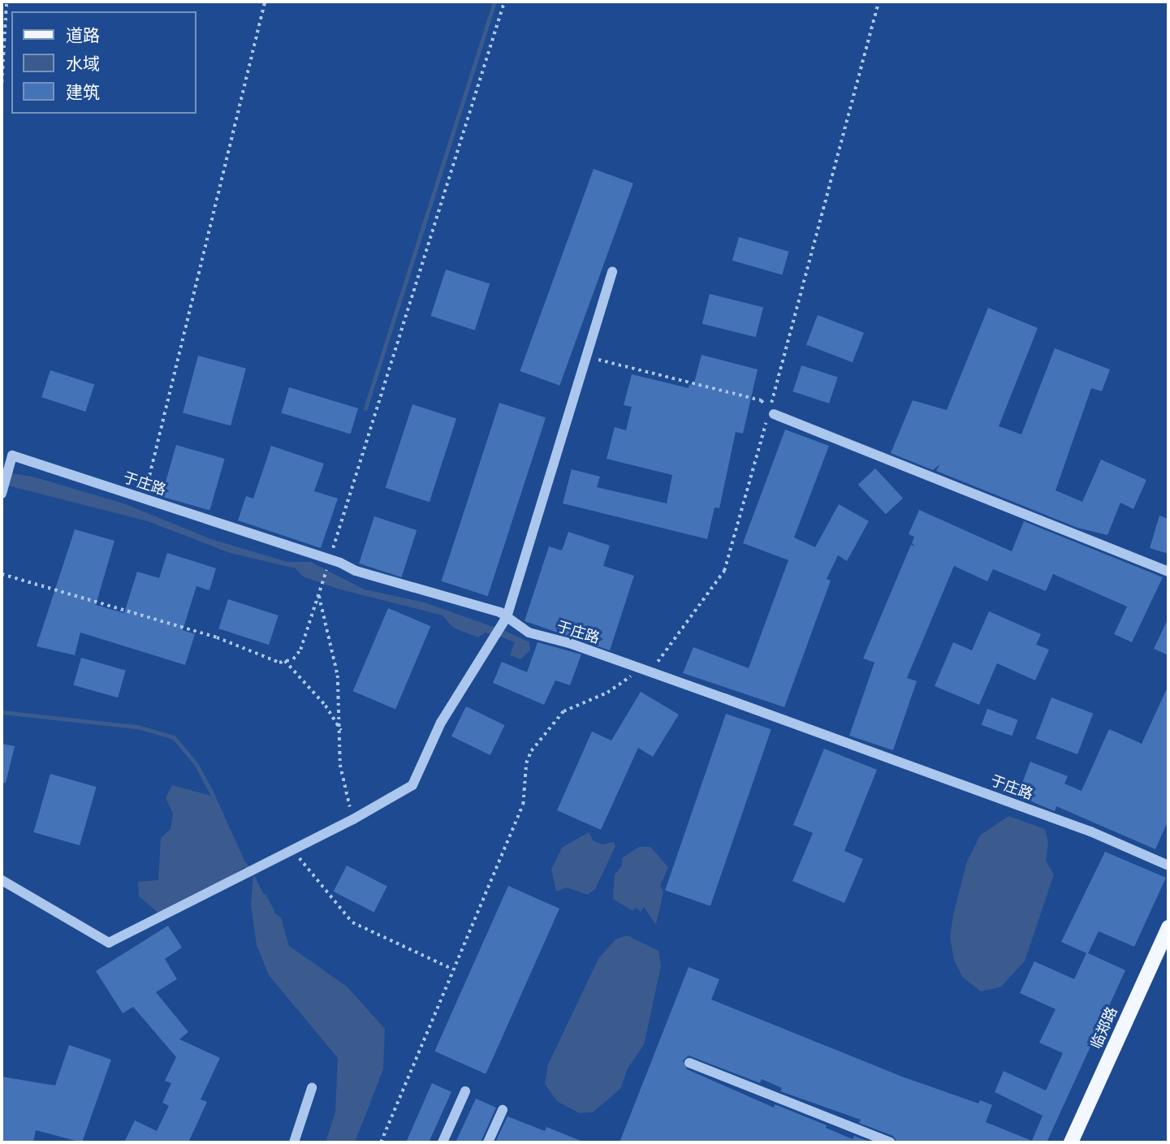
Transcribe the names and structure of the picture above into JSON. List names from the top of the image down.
{
  "streets": {
    "main road": ["临郑路"],
    "street": ["于庄路"]
  },
  "legend": ["道路", "水域", "建筑"]
}
